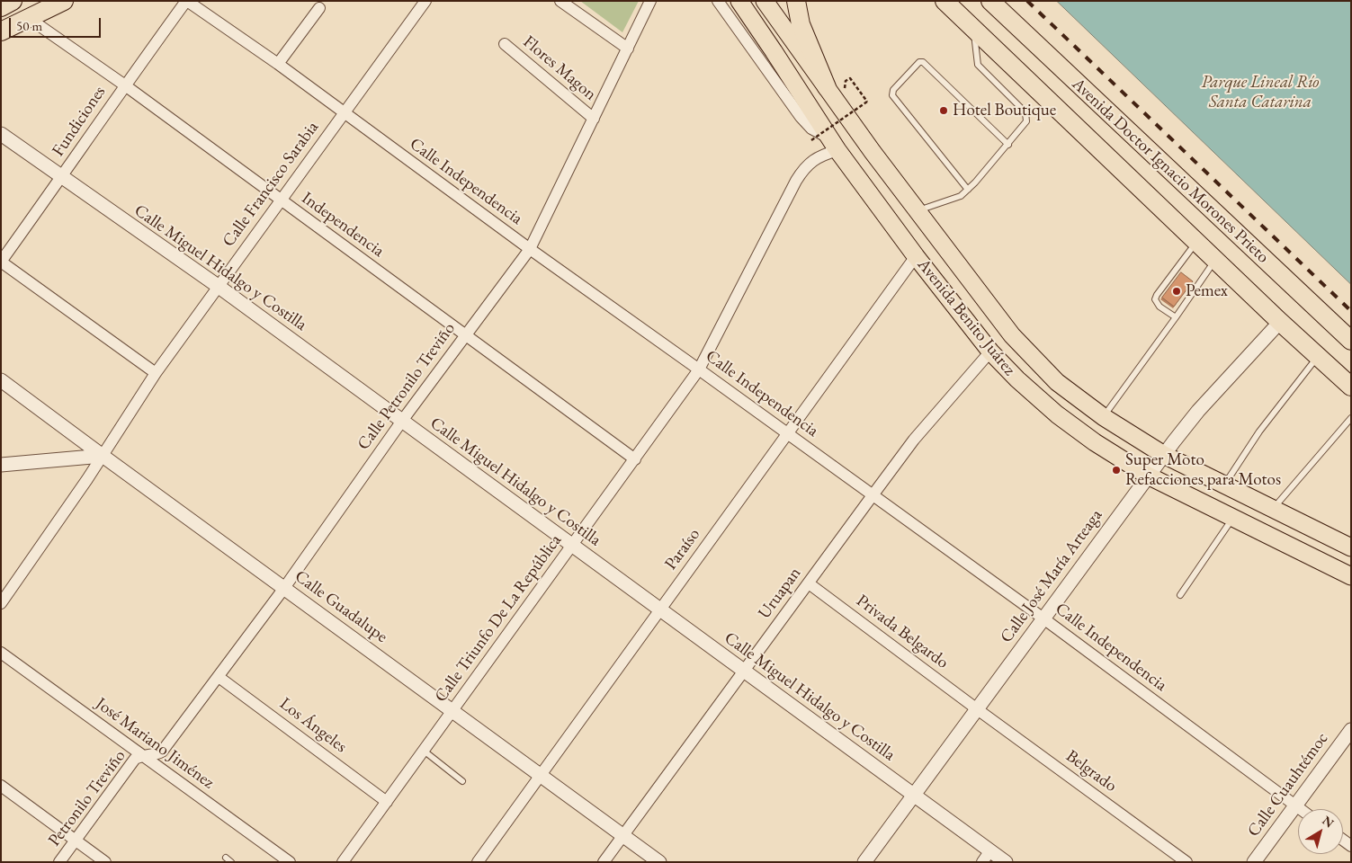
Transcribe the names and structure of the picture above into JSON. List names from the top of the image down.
{
  "streets": {
    "highway": ["Avenida Doctor Ignacio Morones Prieto"],
    "main road": ["Avenida Benito Juárez"],
    "street": [
      "Flores Magon",
      "Fundiciones",
      "Calle Independencia",
      "Calle Francisco Sarabia",
      "Independencia",
      "Calle Miguel Hidalgo y Costilla",
      "Calle Petronilo Treviño",
      "Paraíso",
      "Calle José María Arteaga",
      "Uruapan",
      "Calle Guadalupe",
      "Calle Triunfo De La República",
      "Privada Belgardo",
      "Los Ángeles",
      "José Mariano Jiménez",
      "Belgrado",
      "Calle Cuauhtémoc",
      "Petronilo Treviño"
    ]
  },
  "crossings": [
    ["Flores Magon", "Calle Petronilo Treviño"],
    ["Fundiciones", "Calle Independencia"],
    ["Fundiciones", "Independencia"],
    ["Fundiciones", "Calle Miguel Hidalgo y Costilla"],
    ["Avenida Doctor Ignacio Morones Prieto", "Calle José María Arteaga"],
    ["Calle Independencia", "Calle Francisco Sarabia"],
    ["Calle Independencia", "Calle Petronilo Treviño"],
    ["Calle Independencia", "Paraíso"],
    ["Calle Independencia", "Calle José María Arteaga"],
    ["Calle Independencia", "Uruapan"],
    ["Calle Independencia", "Calle Triunfo De La República"],
    ["Calle Independencia", "Calle Cuauhtémoc"],
    ["Calle Francisco Sarabia", "Independencia"],
    ["Calle Francisco Sarabia", "Calle Miguel Hidalgo y Costilla"],
    ["Calle Francisco Sarabia", "Calle Guadalupe"],
    ["Independencia", "Calle Petronilo Treviño"],
    ["Independencia", "Calle Triunfo De La República"],
    ["Calle Miguel Hidalgo y Costilla", "Calle Petronilo Treviño"],
    ["Calle Miguel Hidalgo y Costilla", "Paraíso"],
    ["Calle Miguel Hidalgo y Costilla", "Calle José María Arteaga"],
    ["Calle Miguel Hidalgo y Costilla", "Uruapan"],
    ["Calle Miguel Hidalgo y Costilla", "Calle Triunfo De La República"],
    ["Avenida Benito Juárez", "Paraíso"],
    ["Avenida Benito Juárez", "Calle José María Arteaga"],
    ["Avenida Benito Juárez", "Uruapan"],
    ["Avenida Benito Juárez", "Calle Triunfo De La República"],
    ["Calle Petronilo Treviño", "Calle Guadalupe"],
    ["Calle Petronilo Treviño", "Los Ángeles"],
    ["Calle Petronilo Treviño", "José Mariano Jiménez"],
    ["Calle Petronilo Treviño", "Petronilo Treviño"],
    ["Paraíso", "Calle Guadalupe"],
    ["Calle José María Arteaga", "Privada Belgardo"],
    ["Calle José María Arteaga", "Belgrado"],
    ["Uruapan", "Calle Guadalupe"],
    ["Uruapan", "Privada Belgardo"],
    ["Calle Guadalupe", "Calle Triunfo De La República"],
    ["Calle Triunfo De La República", "Los Ángeles"],
    ["Privada Belgardo", "Belgrado"],
    ["José Mariano Jiménez", "Petronilo Treviño"]
  ],
  "parks": ["Parque Lineal Río Santa Catarina"],
  "places": ["Hotel Boutique", "Pemex", "Super Moto Refacciones para Motos"],
  "scale_bar": "50 m",
  "north": "top right"
}
